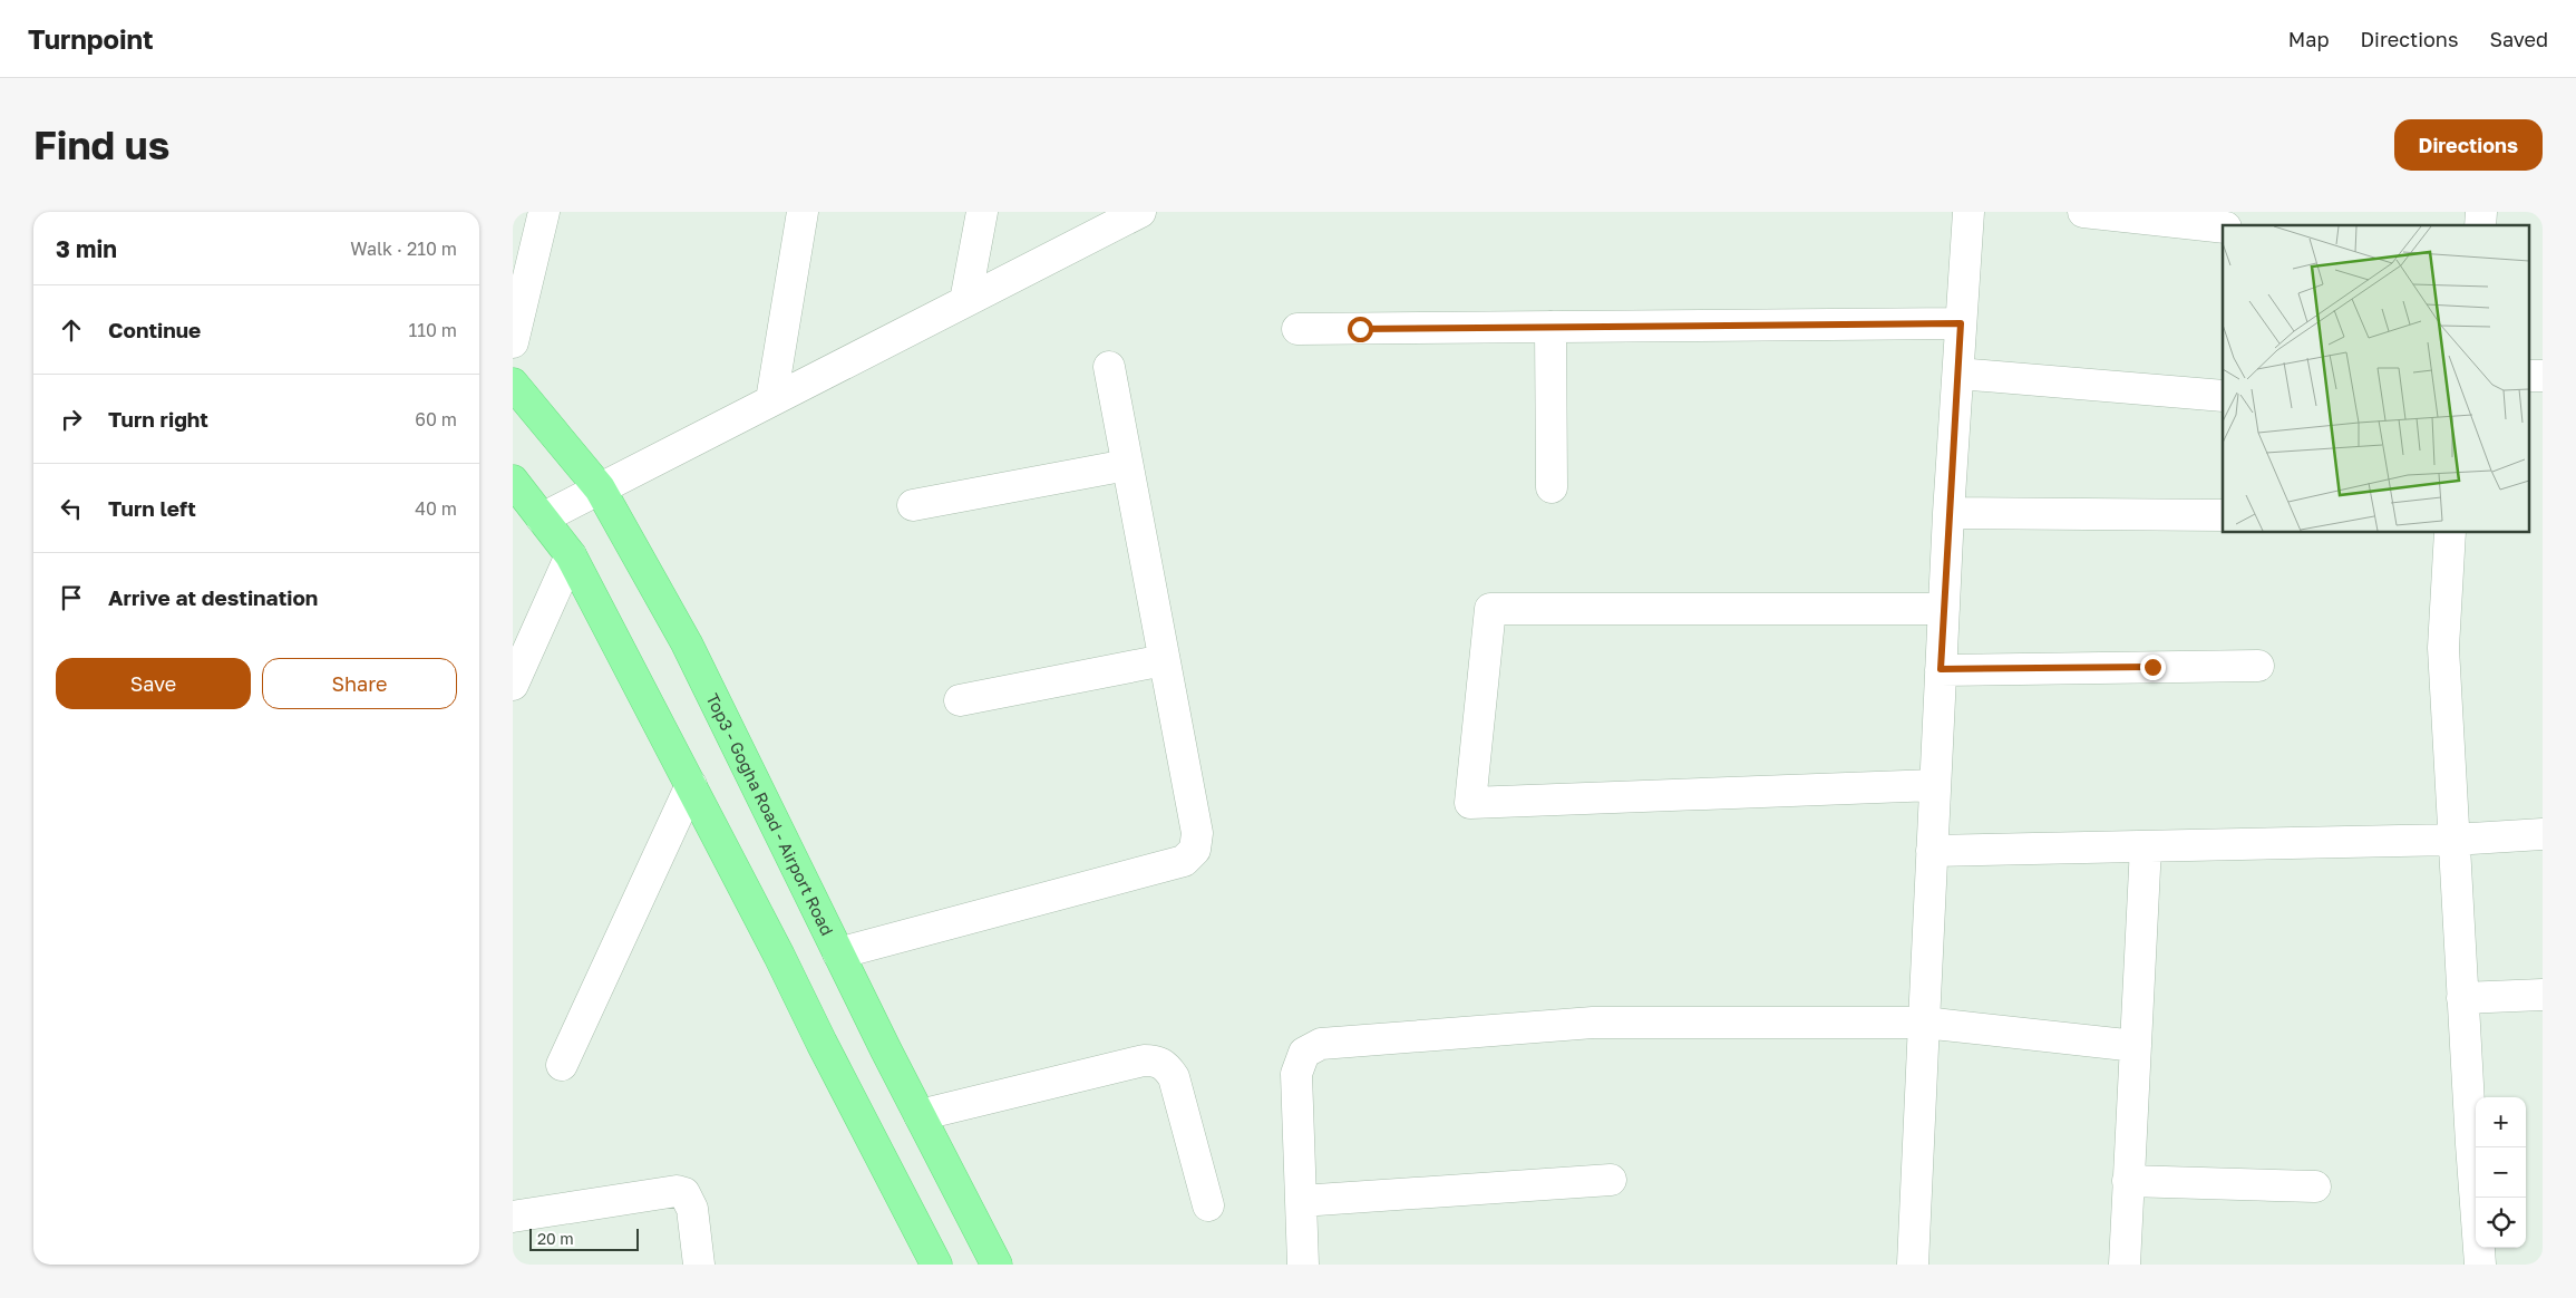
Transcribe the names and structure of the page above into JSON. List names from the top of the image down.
{
  "streets": {
    "main road": ["Top3 - Gogha Road - Airport Road"]
  },
  "scale_bar": "20 m",
  "page": {
    "header": "Turnpoint",
    "nav": ["Map", "Directions", "Saved"],
    "buttons": [
      "Directions",
      ["Save", "Share"]
    ],
    "title": "Find us",
    "heading": ["3 min", "Walk · 210 m"],
    "list": [
      ["Continue", "110 m"],
      ["Turn right", "60 m"],
      ["Turn left", "40 m"],
      "Arrive at destination"
    ],
    "map_buttons": ["+", "−"],
    "scale": "20 m"
  }
}
